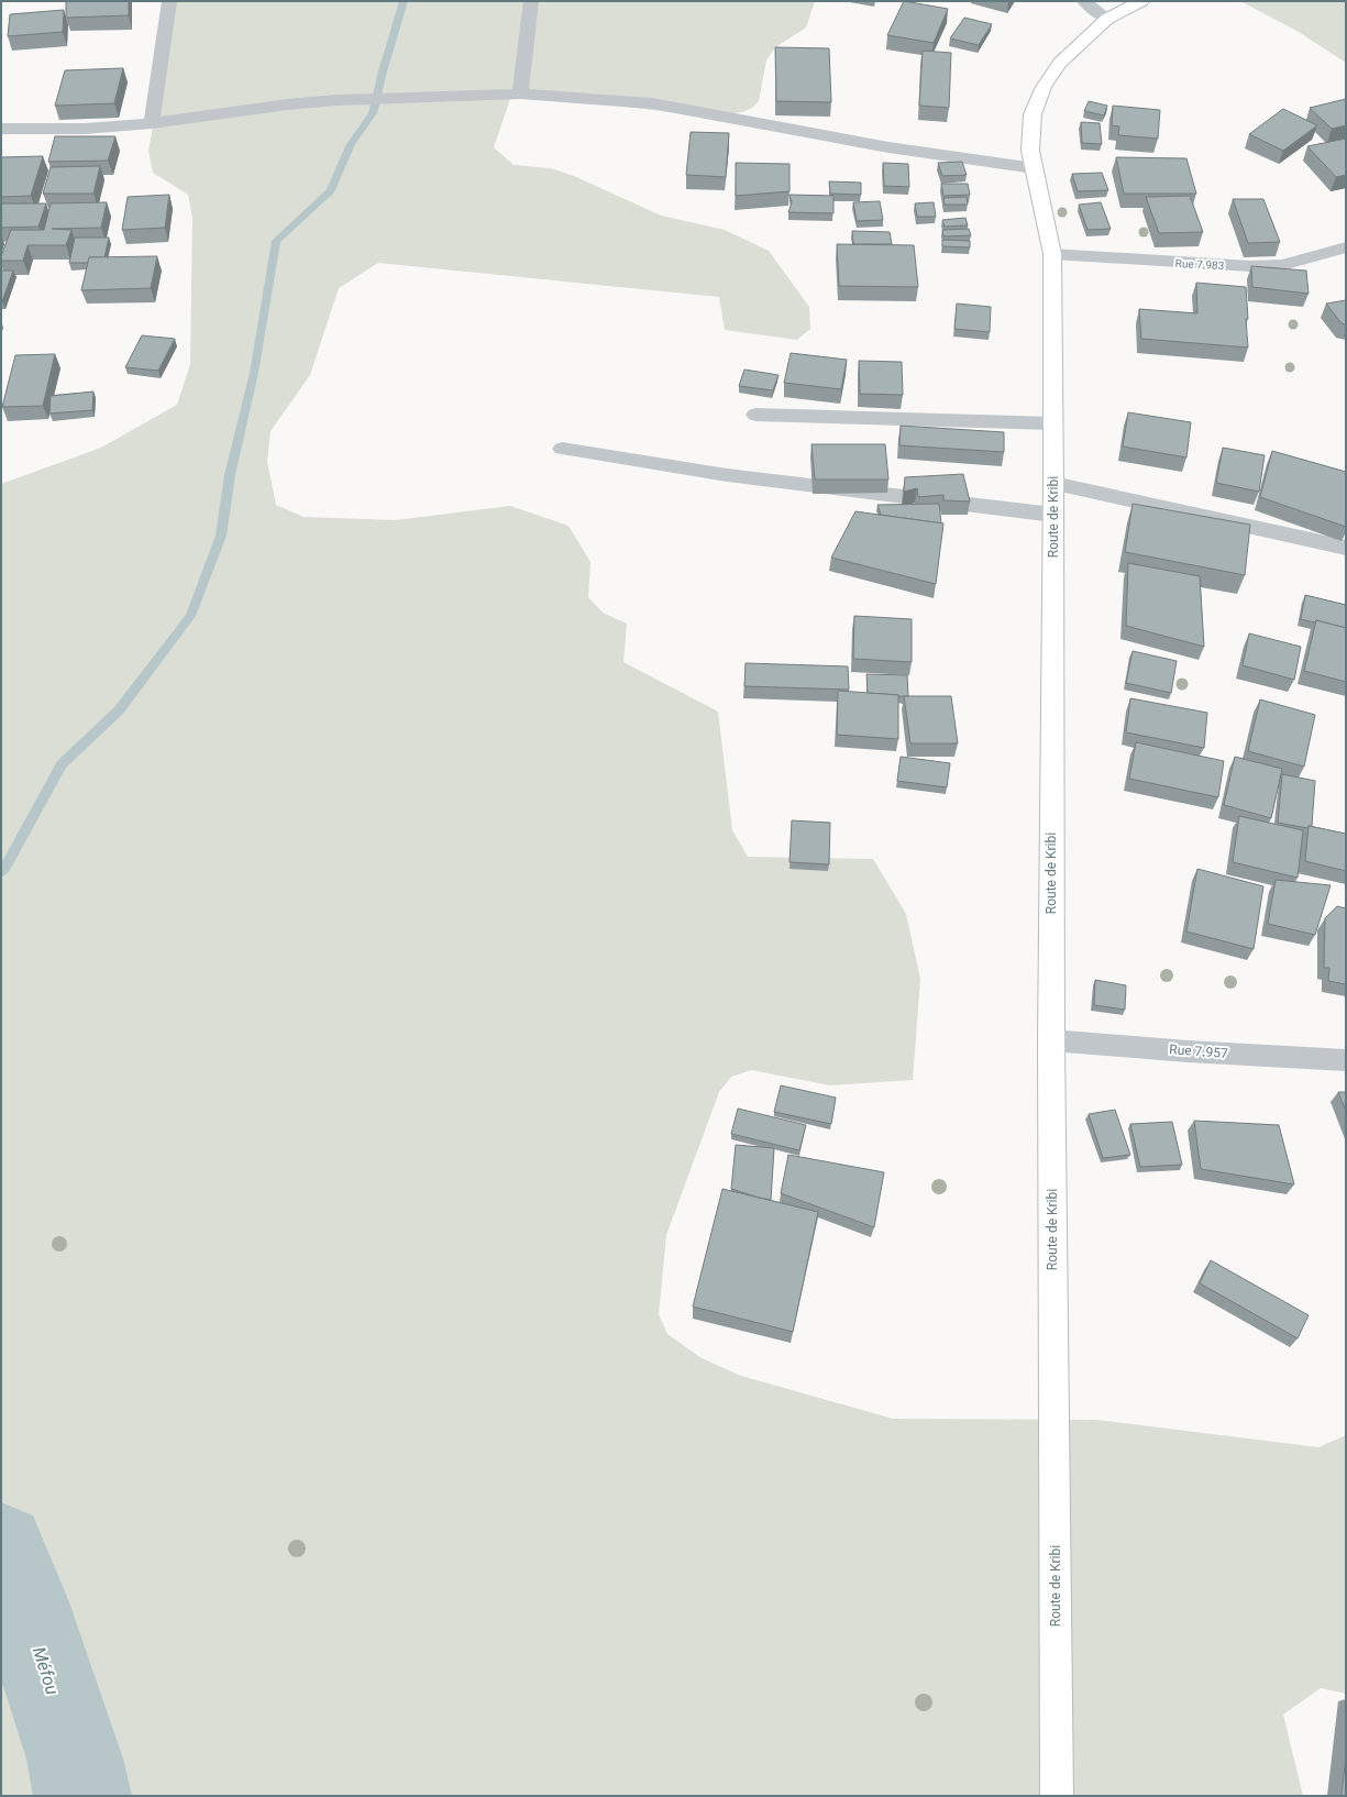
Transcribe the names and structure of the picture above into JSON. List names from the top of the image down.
{
  "streets": {
    "main road": ["Route de Kribi"],
    "street": ["Rue 7.983", "Rue 7.957"]
  },
  "crossings": [
    ["Rue 7.983", "Route de Kribi"],
    ["Route de Kribi", "Rue 7.957"]
  ],
  "water": ["Méfou"]
}
